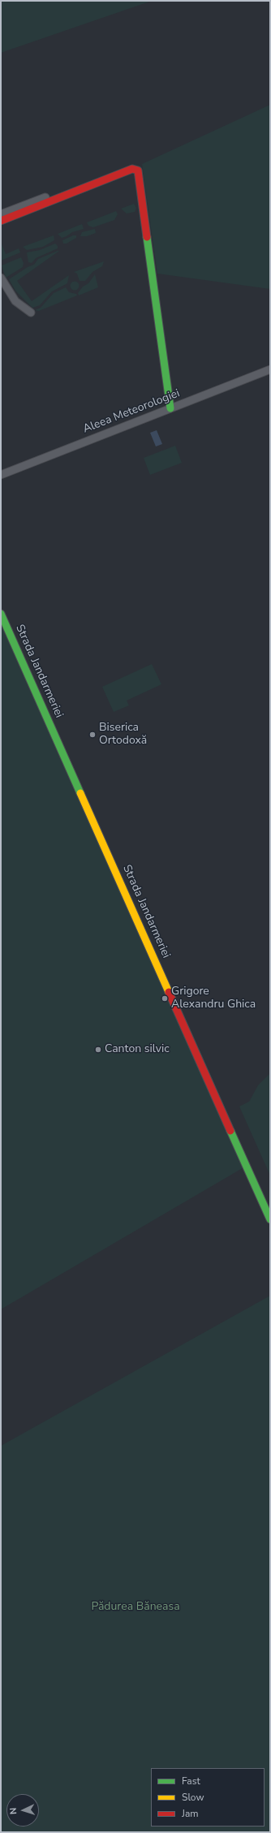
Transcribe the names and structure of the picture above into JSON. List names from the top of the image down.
{
  "streets": {
    "street": ["Aleea Meteorologiei", "Strada Jandarmeriei"]
  },
  "parks": ["Pădurea Băneasa"],
  "places": ["Biserica Ortodoxă", "Grigore Alexandru Ghica", "Canton silvic"],
  "legend": ["Fast", "Slow", "Jam"],
  "north": "left"
}
